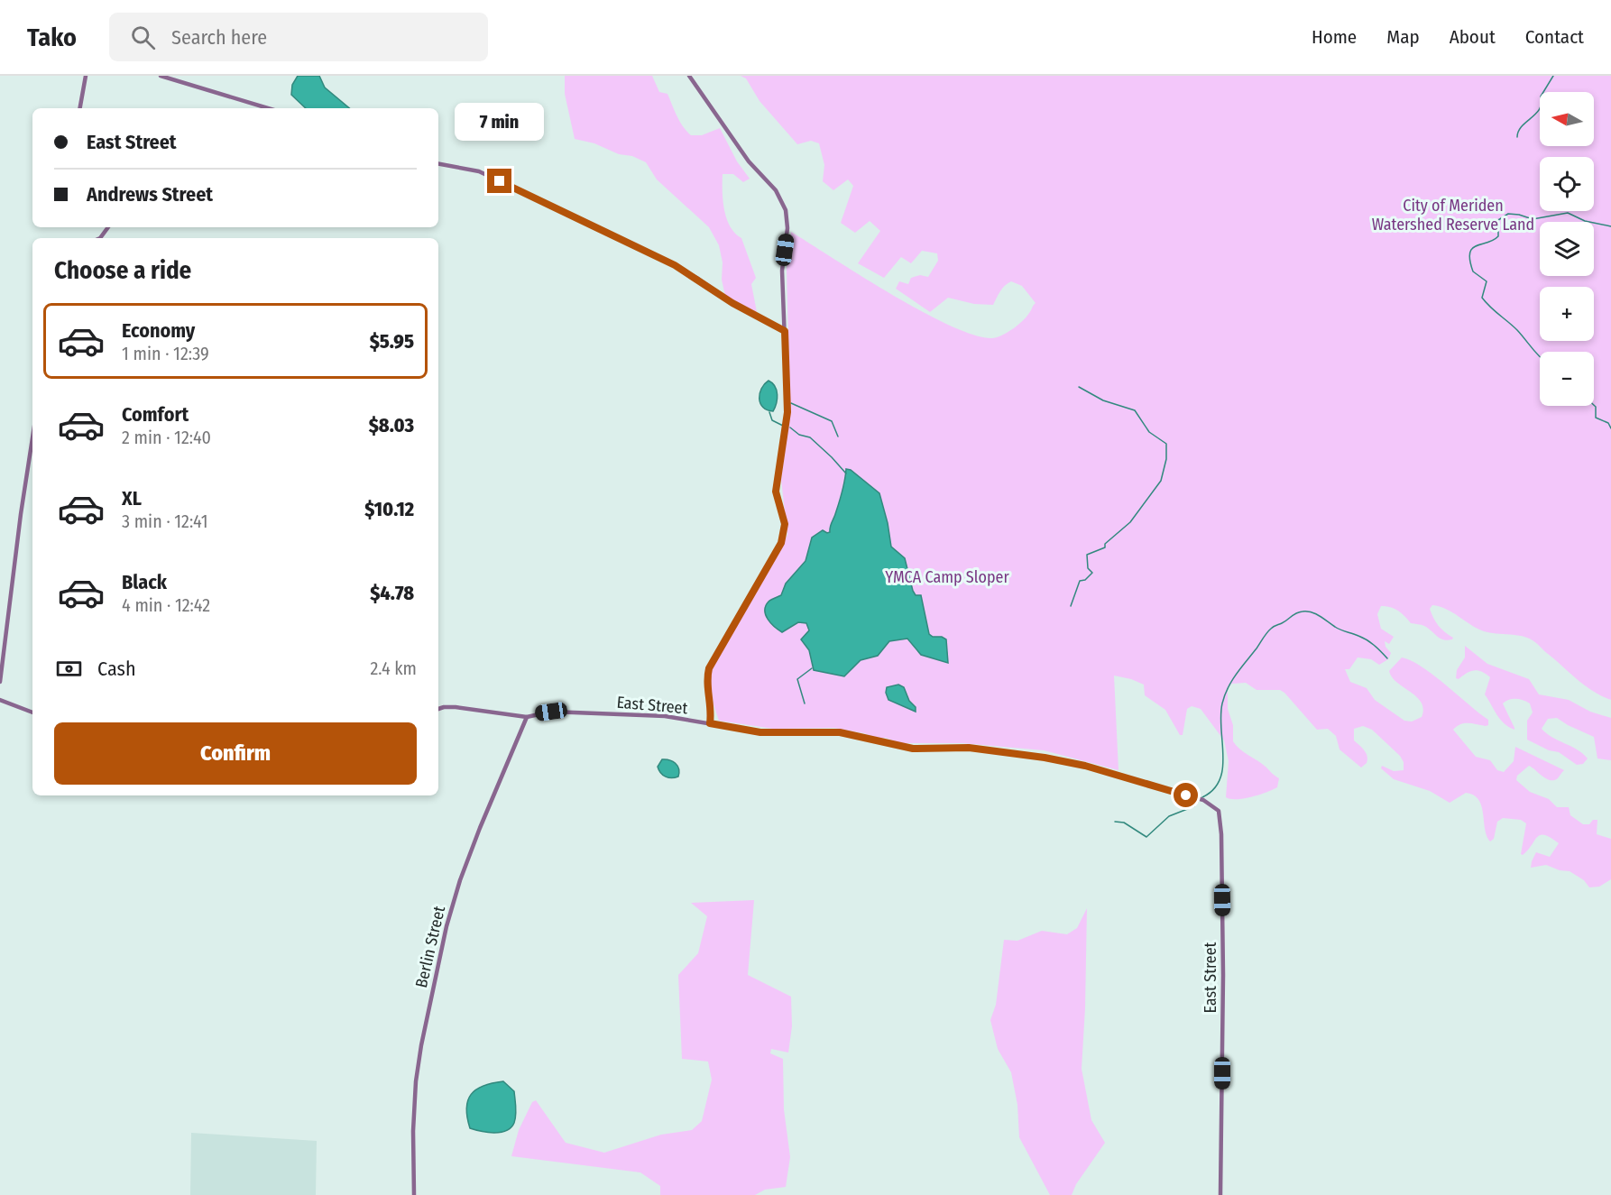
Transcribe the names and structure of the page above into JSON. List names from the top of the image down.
{
  "streets": {
    "street": ["East Street", "Berlin Street"]
  },
  "crossings": [
    ["East Street", "Berlin Street"]
  ],
  "parks": ["City of Meriden Watershed Reserve Land", "YMCA Camp Sloper"],
  "north": "left",
  "page": {
    "header": "Tako",
    "search": "Search here",
    "nav": [
      "Home",
      "Map",
      "About",
      "Contact"
    ],
    "map_buttons": ["+", "−"],
    "bubble": "7 min",
    "banner": ["East Street", "Andrews Street"],
    "heading": "Choose a ride",
    "list": [
      {
        "name": "Economy",
        "note": "1 min · 12:39",
        "value": "$5.95"
      },
      {
        "name": "Comfort",
        "note": "2 min · 12:40",
        "value": "$8.03"
      },
      {
        "name": "XL",
        "note": "3 min · 12:41",
        "value": "$10.12"
      },
      {
        "name": "Black",
        "note": "4 min · 12:42",
        "value": "$4.78"
      }
    ],
    "pay": ["Cash", "2.4 km"],
    "buttons": "Confirm"
  }
}
